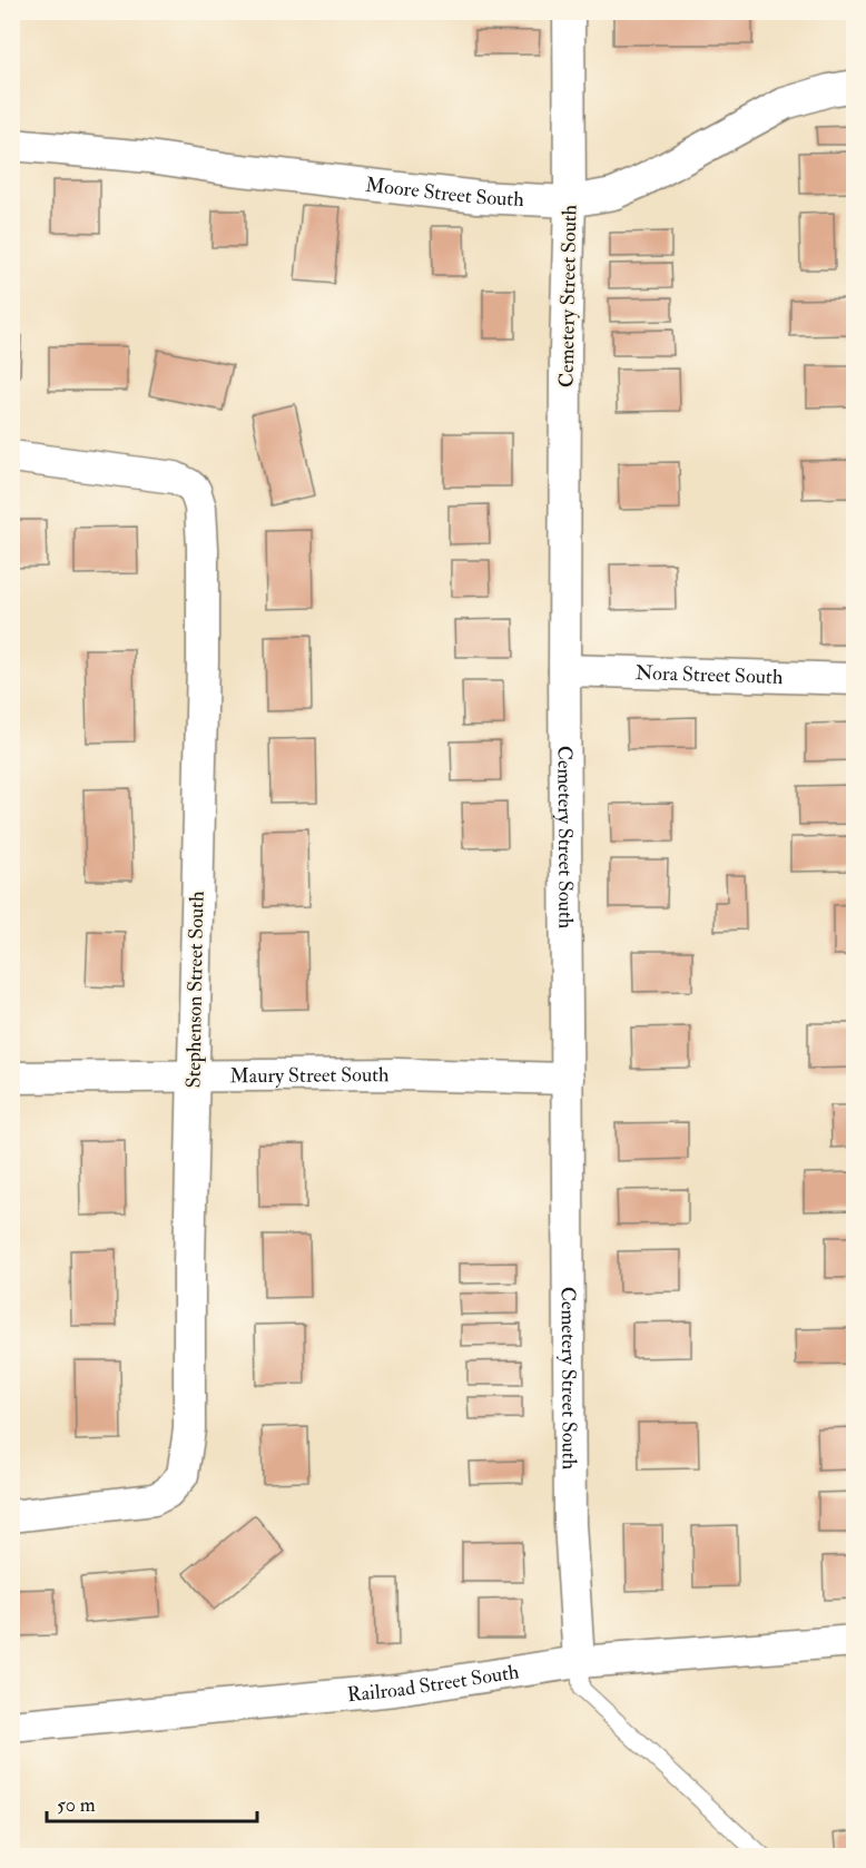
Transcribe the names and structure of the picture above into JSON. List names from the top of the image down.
{
  "streets": {
    "street": [
      "Moore Street South",
      "Cemetery Street South",
      "Nora Street South",
      "Stephenson Street South",
      "Maury Street South",
      "Railroad Street South"
    ]
  },
  "crossings": [
    ["Moore Street South", "Cemetery Street South"],
    ["Cemetery Street South", "Nora Street South"],
    ["Cemetery Street South", "Maury Street South"],
    ["Cemetery Street South", "Railroad Street South"],
    ["Stephenson Street South", "Maury Street South"]
  ],
  "scale_bar": "50 m"
}
